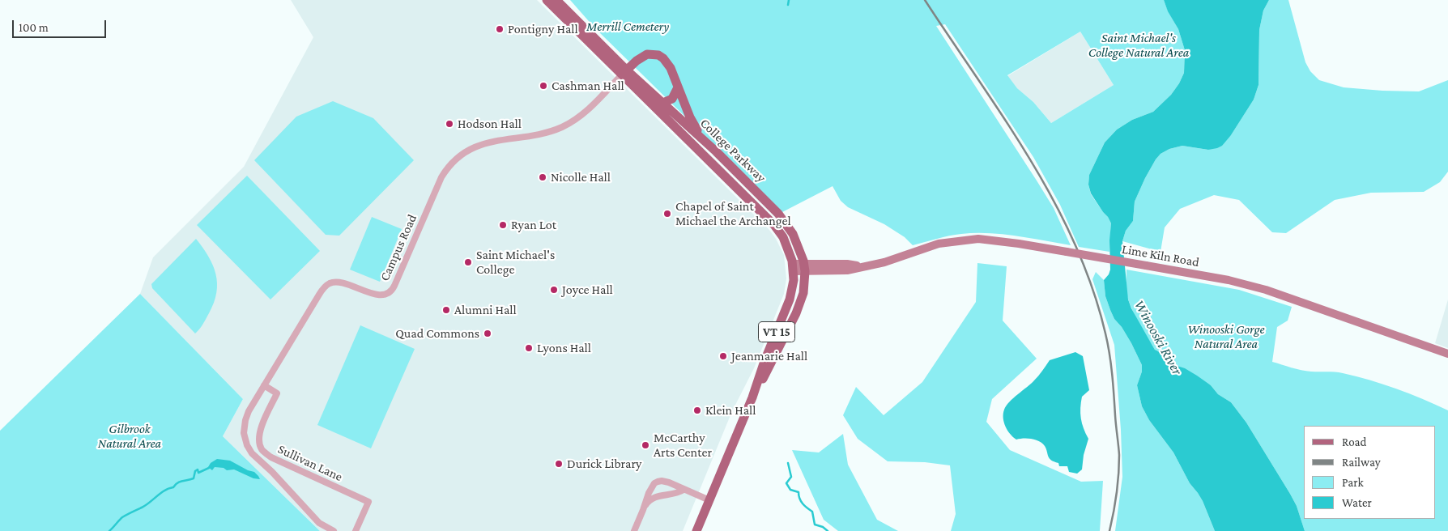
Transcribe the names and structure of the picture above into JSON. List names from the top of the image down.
{
  "streets": {
    "main road": ["College Parkway", "Lime Kiln Road", "VT 15"],
    "street": ["Campus Road", "Sullivan Lane"]
  },
  "crossings": [
    ["College Parkway", "Campus Road"],
    ["College Parkway", "Lime Kiln Road"],
    ["Campus Road", "Sullivan Lane"]
  ],
  "water": ["Winooski River"],
  "parks": [
    "Merrill Cemetery",
    "Saint Michael's College Natural Area",
    "Winooski Gorge Natural Area",
    "Gilbrook Natural Area"
  ],
  "places": [
    "Pontigny Hall",
    "Cashman Hall",
    "Hodson Hall",
    "Nicolle Hall",
    "Chapel of Saint Michael the Archangel",
    "Ryan Lot",
    "Saint Michael's College",
    "Joyce Hall",
    "Alumni Hall",
    "Quad Commons",
    "Lyons Hall",
    "Jeanmarie Hall",
    "Klein Hall",
    "McCarthy Arts Center",
    "Durick Library"
  ],
  "legend": [
    "Road",
    "Railway",
    "Park",
    "Water"
  ],
  "scale_bar": "100 m"
}
